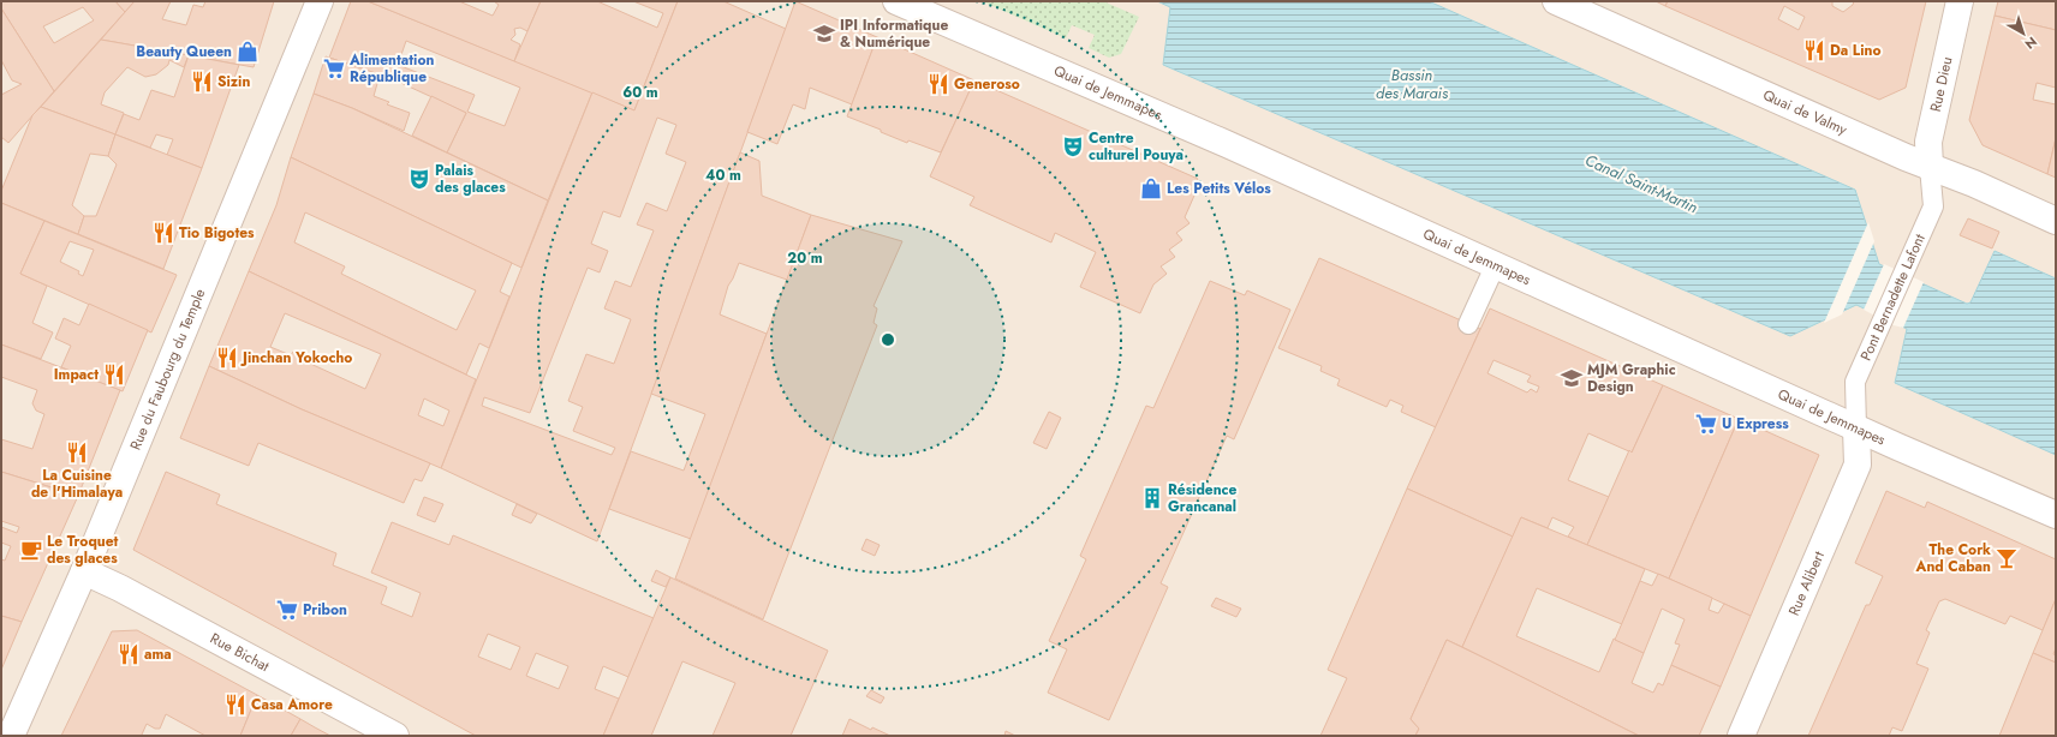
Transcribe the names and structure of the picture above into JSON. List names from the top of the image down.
{
  "streets": {
    "street": [
      "Rue Dieu",
      "Quai de Jemmapes",
      "Quai de Valmy",
      "Rue du Faubourg du Temple",
      "Rue Alibert",
      "Rue Bichat"
    ],
    "lane": ["Pont Bernadette Lafont"]
  },
  "crossings": [
    ["Rue Dieu", "Quai de Valmy"],
    ["Rue Dieu", "Pont Bernadette Lafont"],
    ["Quai de Jemmapes", "Pont Bernadette Lafont"],
    ["Quai de Jemmapes", "Rue Alibert"],
    ["Quai de Valmy", "Pont Bernadette Lafont"],
    ["Pont Bernadette Lafont", "Rue Alibert"],
    ["Rue du Faubourg du Temple", "Rue Bichat"]
  ],
  "water": ["Bassin des Marais", "Canal Saint-Martin"],
  "places": {
    "school or university": ["IPI Informatique & Numérique", "MJM Graphic Design"],
    "restaurant": [
      "Da Lino",
      "Sizin",
      "Generoso",
      "Tio Bigotes",
      "Jinchan Yokocho",
      "Impact",
      "La Cuisine de l'Himalaya",
      "ama",
      "Casa Amore"
    ],
    "shop": ["Beauty Queen", "Les Petits Vélos"],
    "supermarket": ["Alimentation République", "U Express", "Pribon"],
    "theatre": ["Centre culturel Pouya", "Palais des glaces"],
    "building": ["Résidence Grancanal"],
    "cafe": ["Le Troquet des glaces"],
    "bar": ["The Cork And Caban"]
  },
  "north": "bottom right",
  "rings": ["60 m", "40 m", "20 m"]
}
